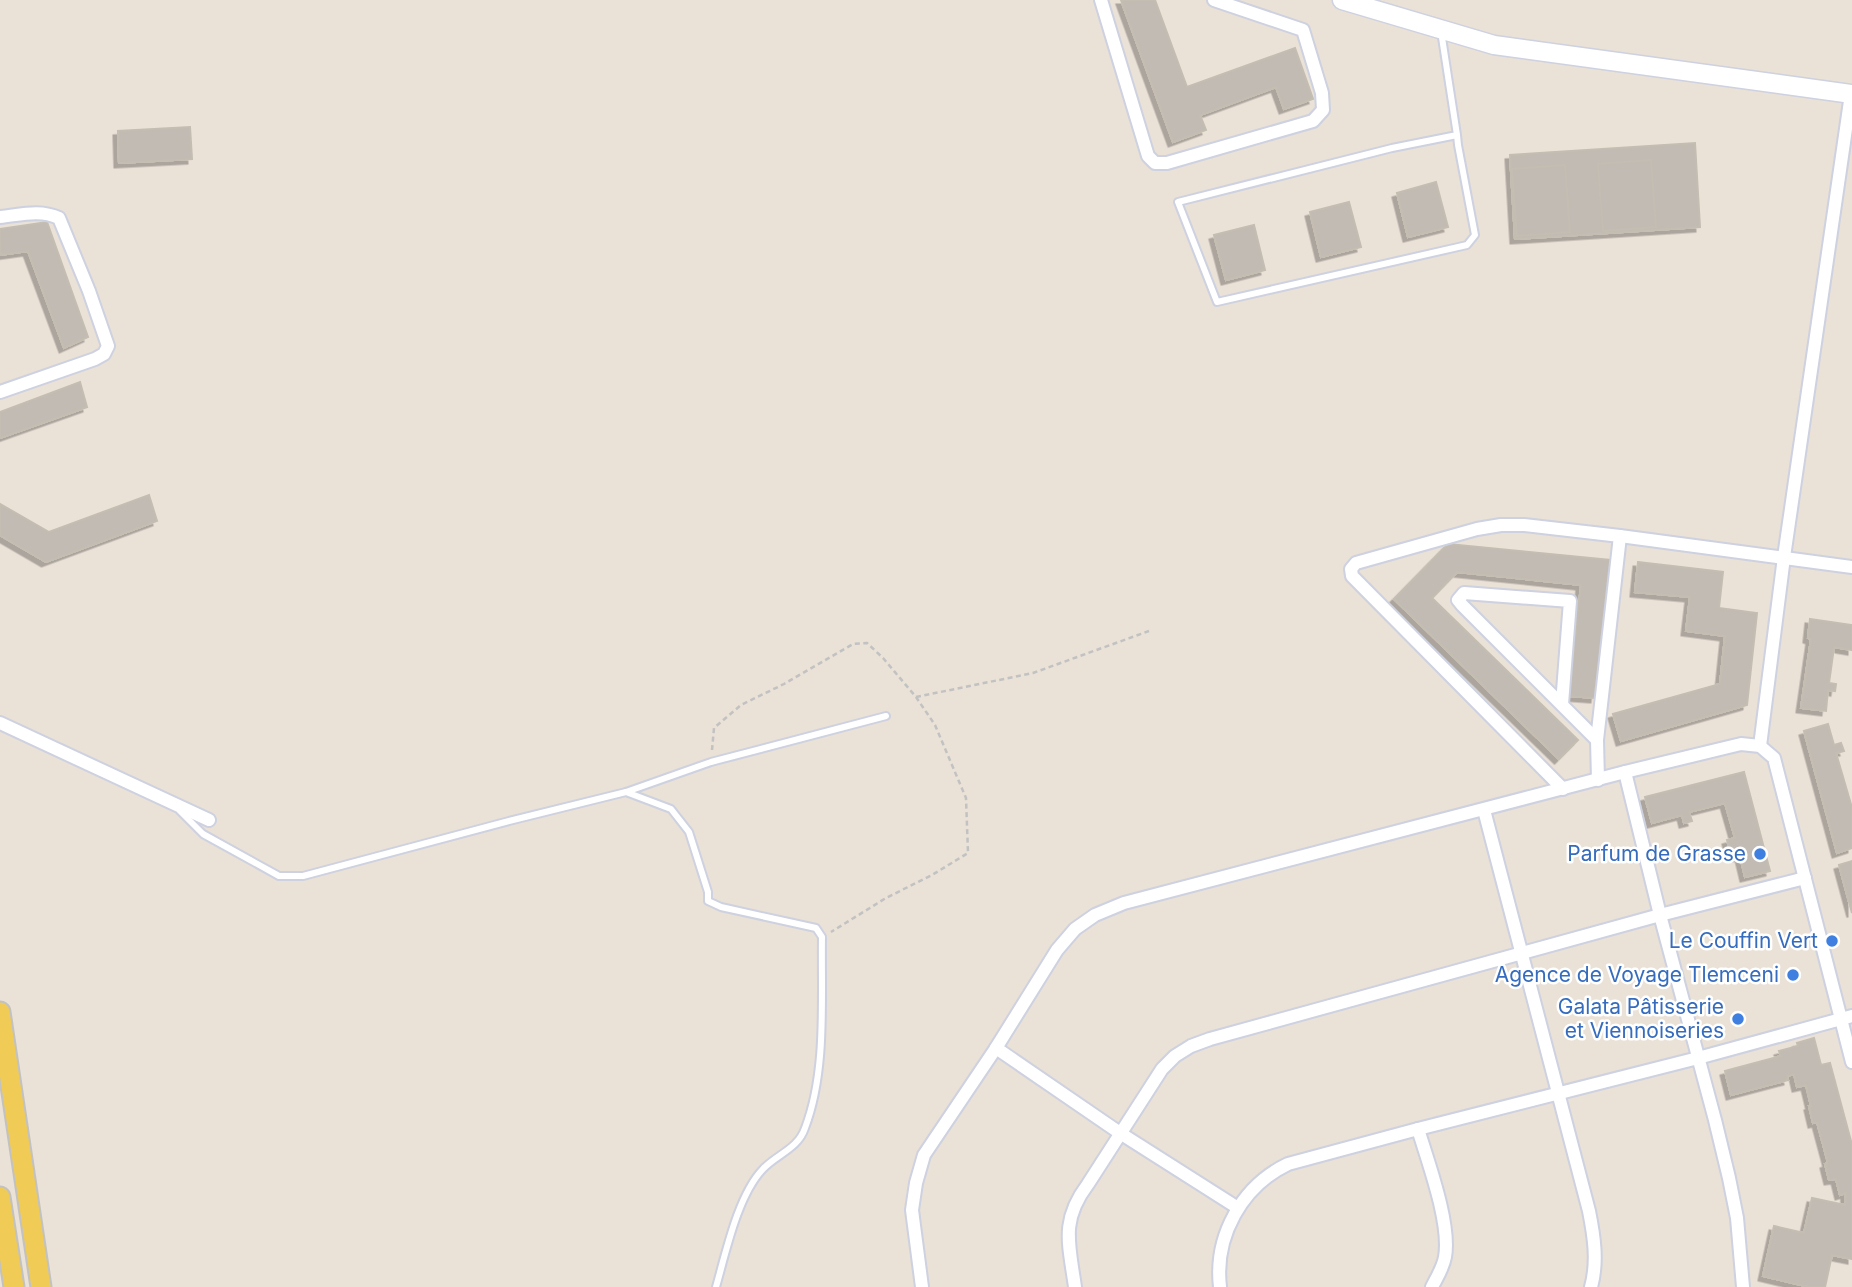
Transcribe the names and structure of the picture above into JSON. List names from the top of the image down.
{
  "places": [
    "Parfum de Grasse",
    "Le Couffin Vert",
    "Agence de Voyage Tlemceni",
    "Galata Pâtisserie et Viennoiseries"
  ]
}
